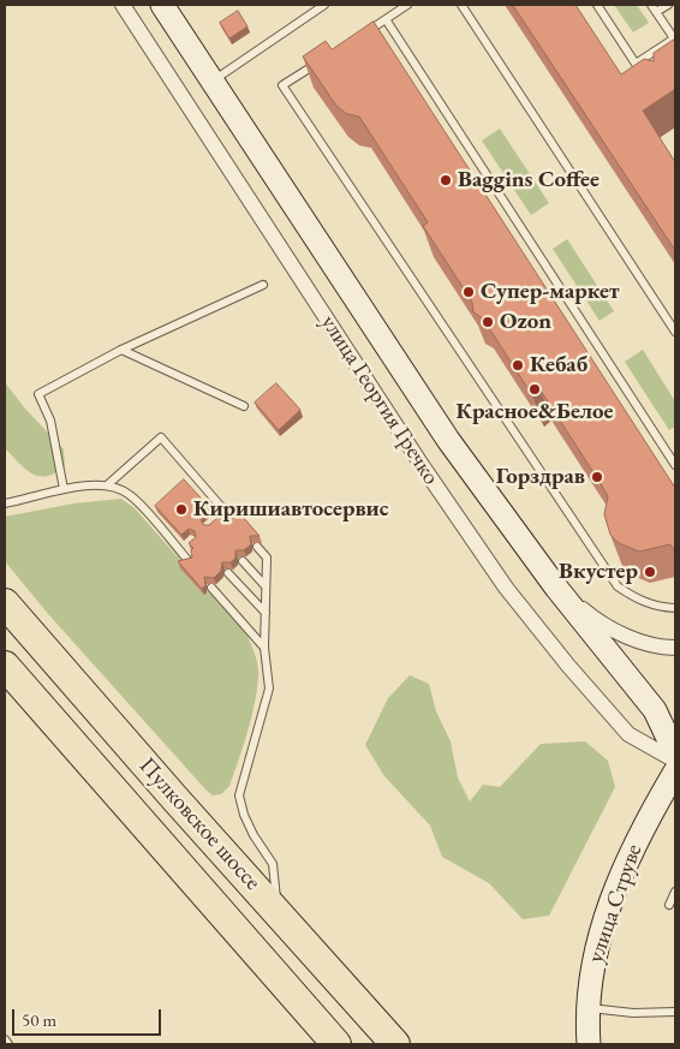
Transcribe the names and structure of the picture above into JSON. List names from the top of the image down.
{
  "streets": {
    "highway": ["Пулковское шоссе"],
    "street": ["улица Георгия Гречко", "улица Струве"]
  },
  "places": [
    "Baggins Coffee",
    "Супер-маркет",
    "Ozon",
    "Кебаб",
    "Красное&Белое",
    "Горздрав",
    "Киришиавтосервис",
    "Вкустер"
  ],
  "scale_bar": "50 m"
}
